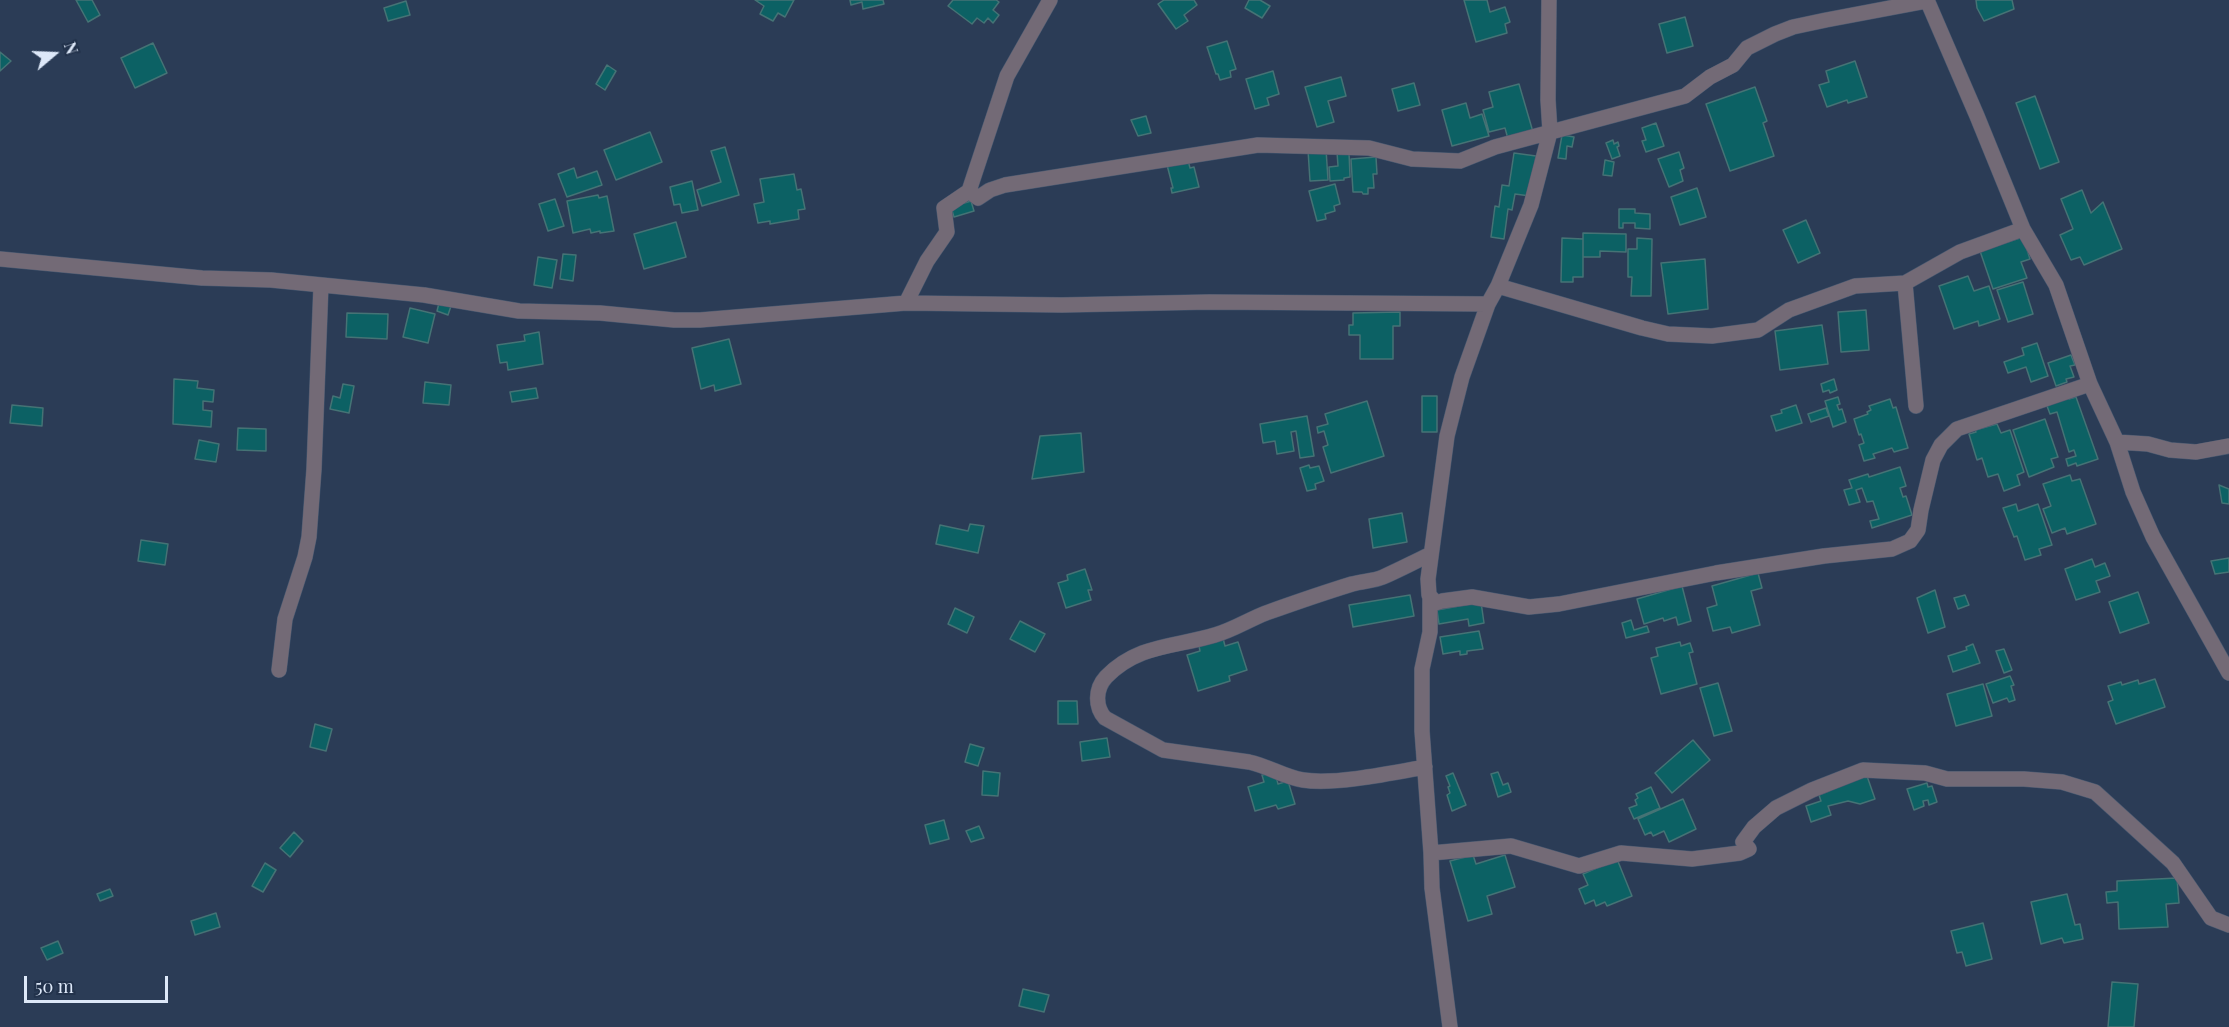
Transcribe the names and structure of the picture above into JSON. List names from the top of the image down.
{
  "scale_bar": "50 m",
  "north": "right"
}
